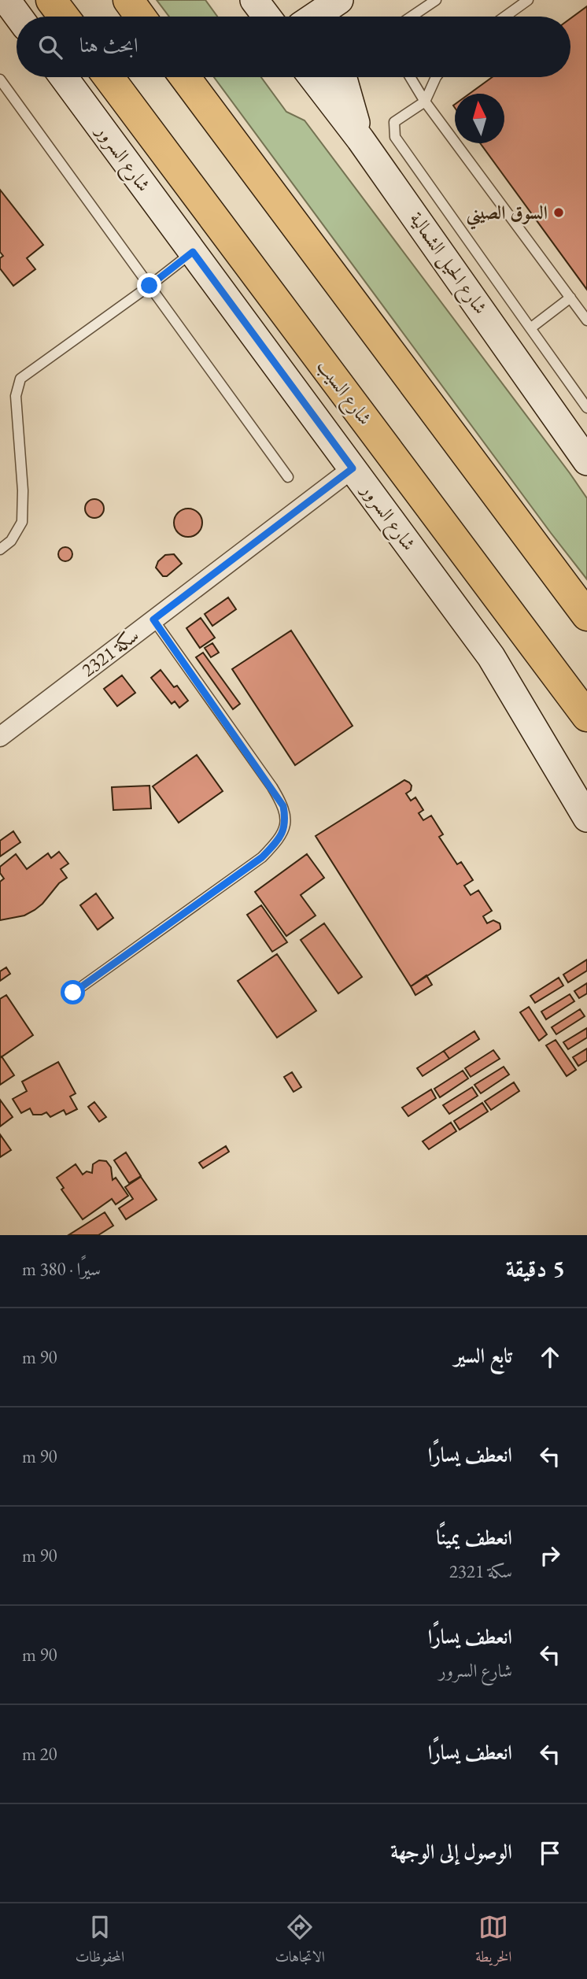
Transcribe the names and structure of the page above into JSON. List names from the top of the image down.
{
  "streets": {
    "highway": ["شارع السيب"],
    "street": ["شارع السرور", "شارع الحيل الشمالية", "سكة 2321"]
  },
  "crossings": [
    ["شارع السرور", "سكة 2321"]
  ],
  "places": ["السوق الصيني"],
  "north": "top",
  "page": {
    "search": "ابحث هنا",
    "heading": ["5 دقيقة", "سيرًا · 380 m"],
    "list": [
      ["تابع السير", "90 m"],
      ["انعطف يسارًا", "90 m"],
      ["انعطف يمينًا", "سكة 2321", "90 m"],
      ["انعطف يسارًا", "شارع السرور", "90 m"],
      ["انعطف يسارًا", "20 m"],
      "الوصول إلى الوجهة"
    ],
    "nav": ["الخريطة", "الاتجاهات", "المحفوظات"]
  }
}
